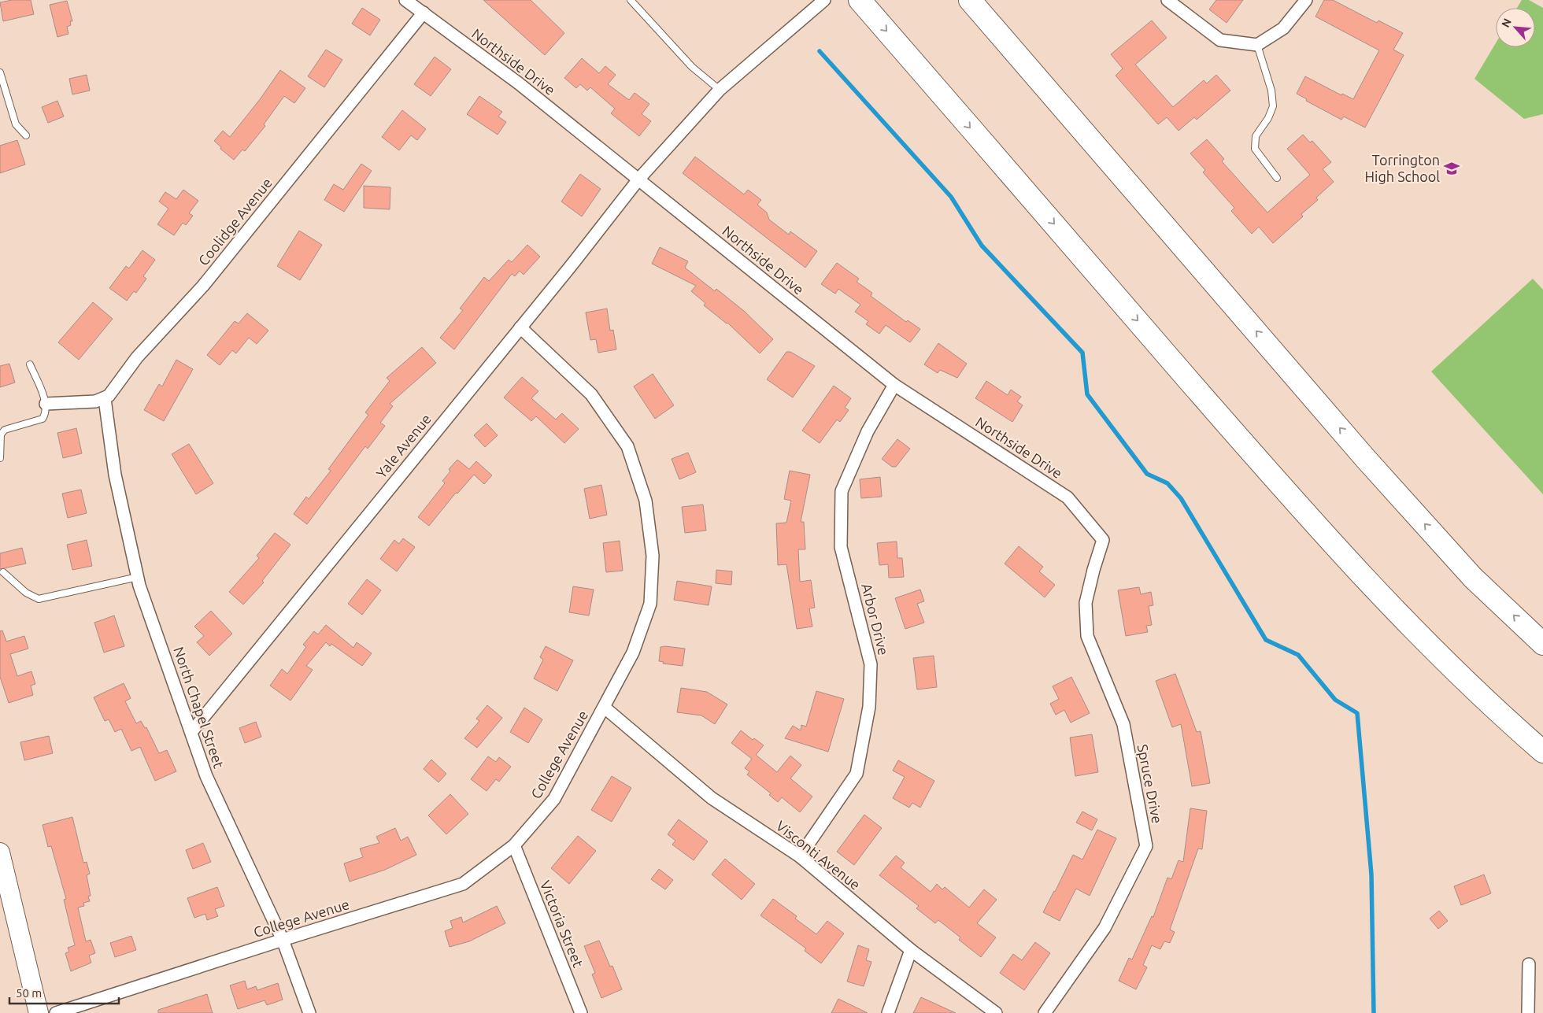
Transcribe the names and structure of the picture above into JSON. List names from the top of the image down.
{
  "streets": {
    "street": [
      "Northside Drive",
      "Coolidge Avenue",
      "Yale Avenue",
      "Arbor Drive",
      "North Chapel Street",
      "College Avenue",
      "Spruce Drive",
      "Visconti Avenue",
      "Victoria Street"
    ]
  },
  "crossings": [
    ["Northside Drive", "Coolidge Avenue"],
    ["Northside Drive", "Yale Avenue"],
    ["Northside Drive", "Arbor Drive"],
    ["Northside Drive", "Spruce Drive"],
    ["Coolidge Avenue", "North Chapel Street"],
    ["Yale Avenue", "North Chapel Street"],
    ["Yale Avenue", "College Avenue"],
    ["Arbor Drive", "Visconti Avenue"],
    ["North Chapel Street", "College Avenue"],
    ["College Avenue", "Visconti Avenue"],
    ["College Avenue", "Victoria Street"]
  ],
  "places": {
    "school or university": ["Torrington High School"]
  },
  "scale_bar": "50 m",
  "north": "top left"
}
